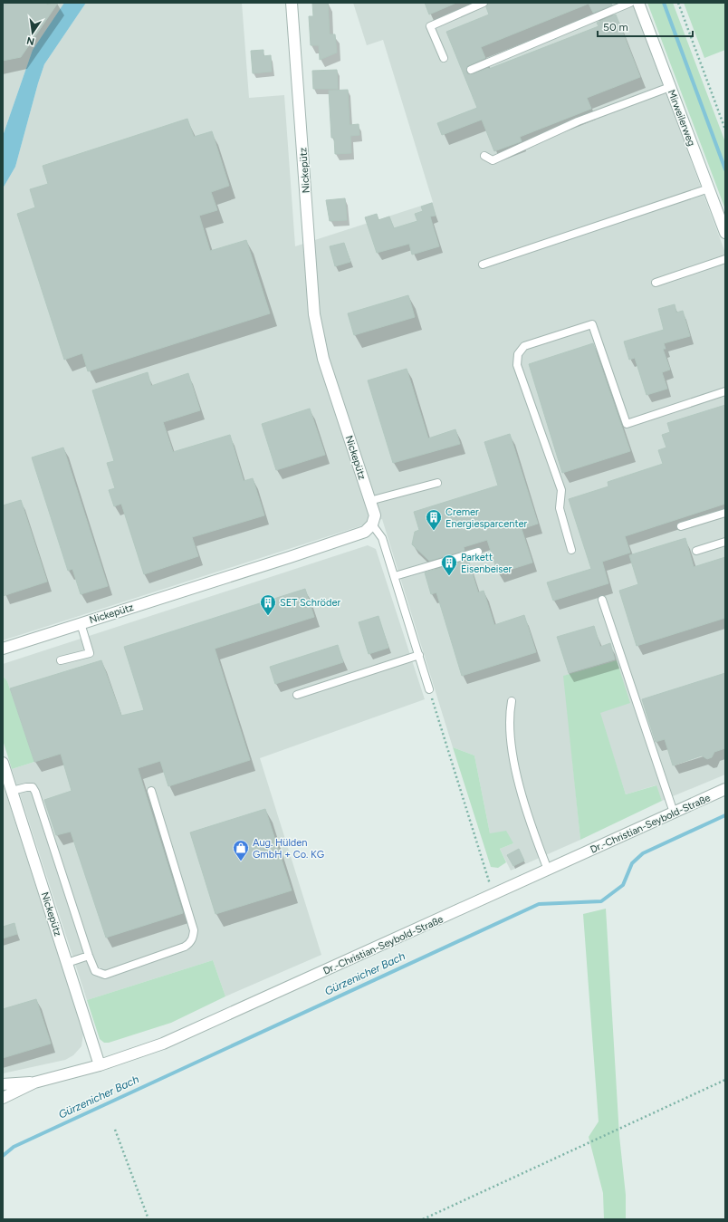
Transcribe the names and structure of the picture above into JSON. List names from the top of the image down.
{
  "streets": {
    "street": ["Mirweilerweg", "Nickepütz", "Dr.-Christian-Seybold-Straße"]
  },
  "crossings": [
    ["Nickepütz", "Dr.-Christian-Seybold-Straße"]
  ],
  "water": ["Gürzenicher Bach"],
  "places": {
    "building": ["Cremer Energiesparcenter", "Parkett Eisenbeiser", "SET Schröder"],
    "shop": ["Aug. Hülden GmbH + Co. KG"]
  },
  "scale_bar": "50 m",
  "north": "bottom"
}
